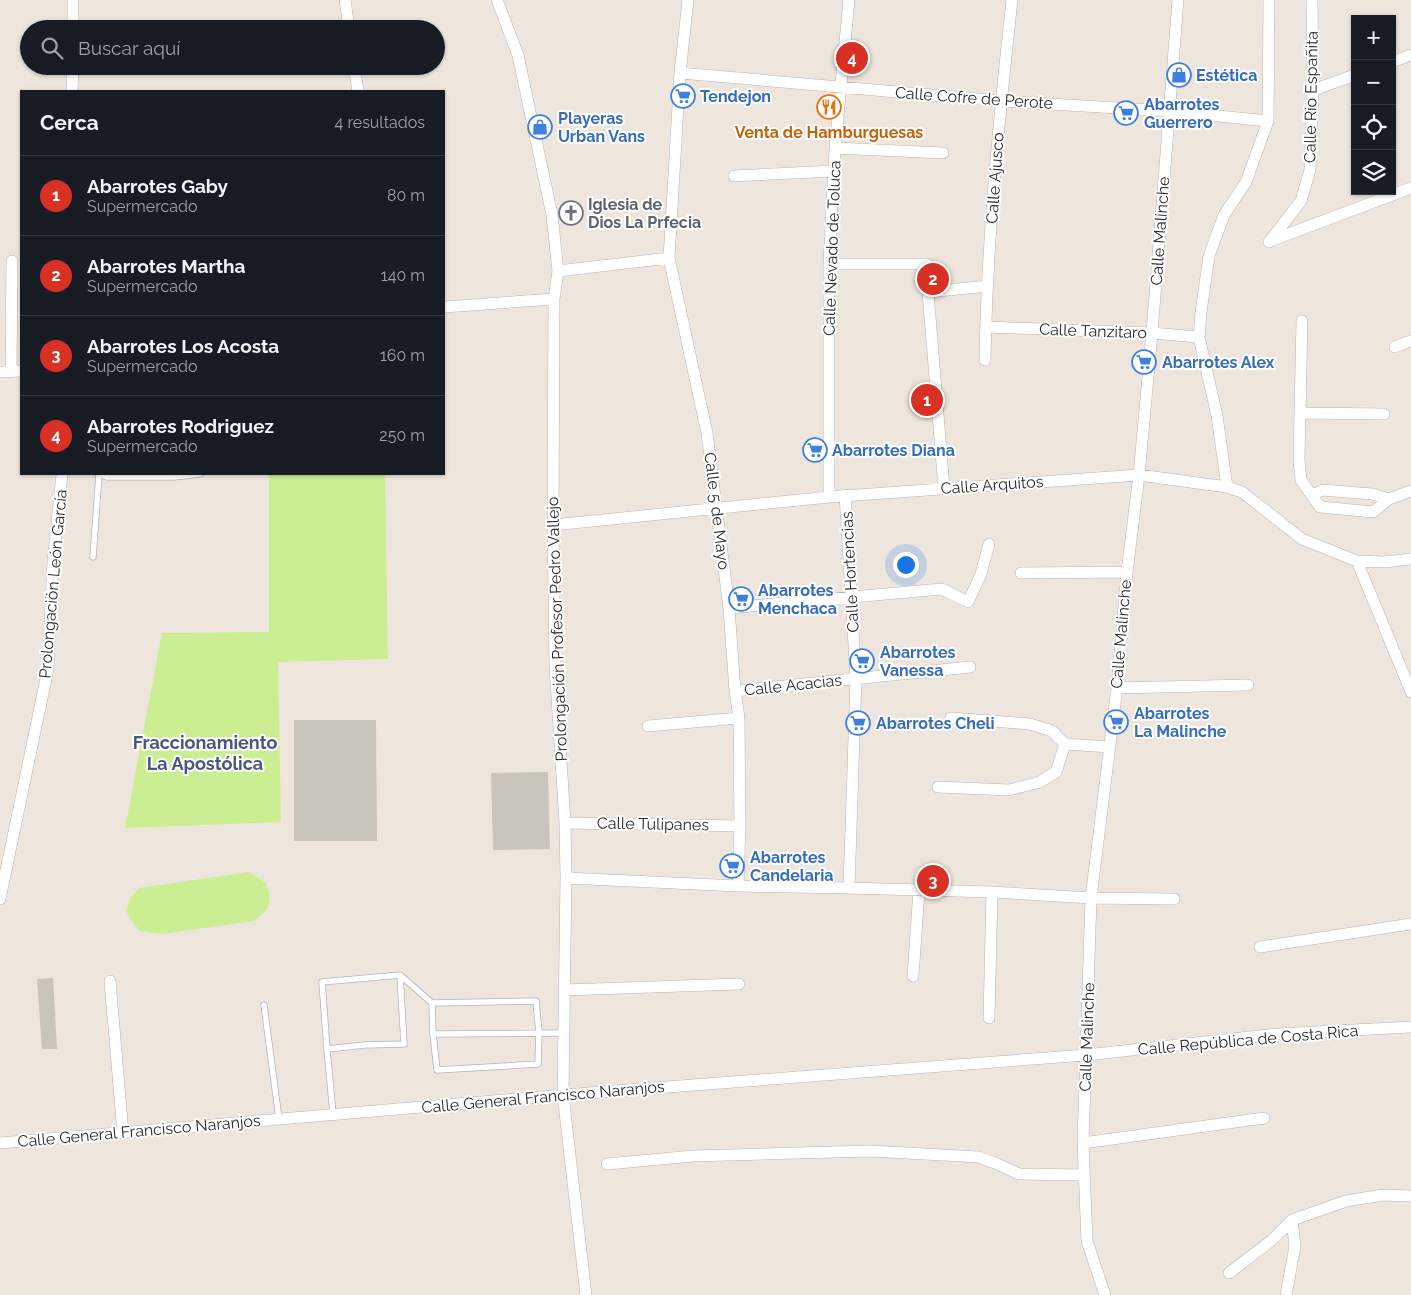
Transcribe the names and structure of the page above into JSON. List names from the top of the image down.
{
  "streets": {
    "street": [
      "Calle Río Españita",
      "Calle Cofre de Perote",
      "Calle Ajusco",
      "Calle Malinche",
      "Calle Nevado de Toluca",
      "Calle Tanzitaro",
      "Calle Arquitos",
      "Calle 5 de Mayo",
      "Calle Hortencias",
      "Prolongación León García",
      "Prolongación Profesor Pedro Vallejo",
      "Calle Acacias",
      "Calle Tulipanes",
      "Calle República de Costa Rica",
      "Calle General Francisco Naranjos"
    ]
  },
  "crossings": [
    ["Calle Cofre de Perote", "Calle Ajusco"],
    ["Calle Cofre de Perote", "Calle Malinche"],
    ["Calle Cofre de Perote", "Calle Nevado de Toluca"],
    ["Calle Cofre de Perote", "Calle 5 de Mayo"],
    ["Calle Ajusco", "Calle Tanzitaro"],
    ["Calle Malinche", "Calle Tanzitaro"],
    ["Calle Malinche", "Calle Arquitos"],
    ["Calle Malinche", "Calle República de Costa Rica"],
    ["Calle Malinche", "Calle General Francisco Naranjos"],
    ["Calle Nevado de Toluca", "Calle Arquitos"],
    ["Calle Arquitos", "Calle 5 de Mayo"],
    ["Calle Arquitos", "Calle Hortencias"],
    ["Calle Arquitos", "Prolongación Profesor Pedro Vallejo"],
    ["Calle 5 de Mayo", "Calle Acacias"],
    ["Calle 5 de Mayo", "Calle Tulipanes"],
    ["Calle Hortencias", "Calle Acacias"],
    ["Prolongación Profesor Pedro Vallejo", "Calle Tulipanes"],
    ["Prolongación Profesor Pedro Vallejo", "Calle General Francisco Naranjos"],
    ["Calle República de Costa Rica", "Calle General Francisco Naranjos"]
  ],
  "districts": ["Fraccionamiento La Apostólica"],
  "places": {
    "shop": ["Estética", "Playeras Urban Vans"],
    "supermarket": [
      "Tendejon",
      "Abarrotes Guerrero",
      "Abarrotes Alex",
      "Abarrotes Diana",
      "Abarrotes Menchaca",
      "Abarrotes Vanessa",
      "Abarrotes La Malinche",
      "Abarrotes Cheli",
      "Abarrotes Candelaria"
    ],
    "restaurant": ["Venta de Hamburguesas"],
    "church": ["Iglesia de Dios La Prfecia"]
  },
  "page": {
    "map_buttons": ["+", "−"],
    "search": "Buscar aquí",
    "pins": [
      "4",
      "2",
      "1",
      "3"
    ],
    "heading": ["Cerca", "4 resultados"],
    "list": [
      {
        "mark": "1",
        "name": "Abarrotes Gaby",
        "note": "Supermercado",
        "value": "80 m"
      },
      {
        "mark": "2",
        "name": "Abarrotes Martha",
        "note": "Supermercado",
        "value": "140 m"
      },
      {
        "mark": "3",
        "name": "Abarrotes Los Acosta",
        "note": "Supermercado",
        "value": "160 m"
      },
      {
        "mark": "4",
        "name": "Abarrotes Rodriguez",
        "note": "Supermercado",
        "value": "250 m"
      }
    ]
  }
}
